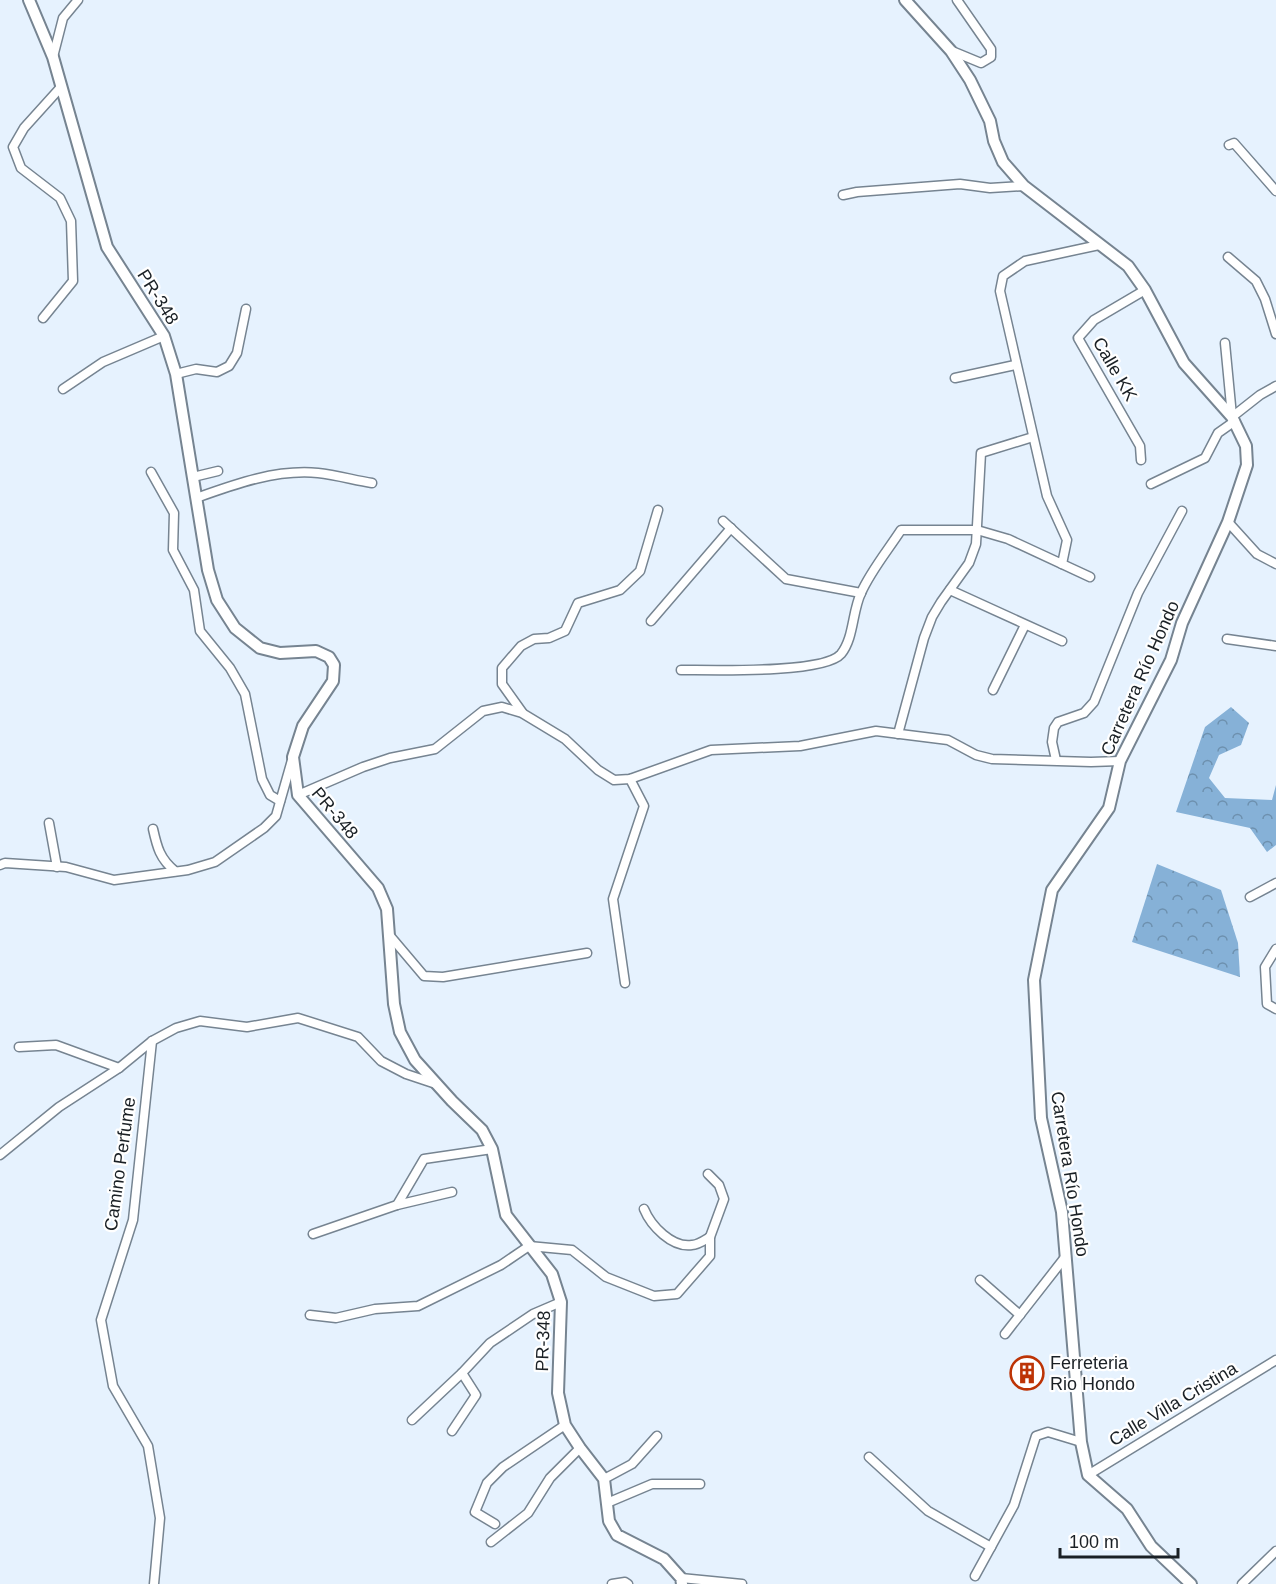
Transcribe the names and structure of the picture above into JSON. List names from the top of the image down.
{
  "streets": {
    "street": [
      "PR-348",
      "Calle KK",
      "Carretera Río Hondo",
      "Camino Perfume",
      "Calle Villa Cristina"
    ]
  },
  "crossings": [
    ["Calle KK", "Carretera Río Hondo"],
    ["Carretera Río Hondo", "Calle Villa Cristina"]
  ],
  "places": {
    "building": ["Ferreteria Rio Hondo"]
  },
  "scale_bar": "100 m"
}
